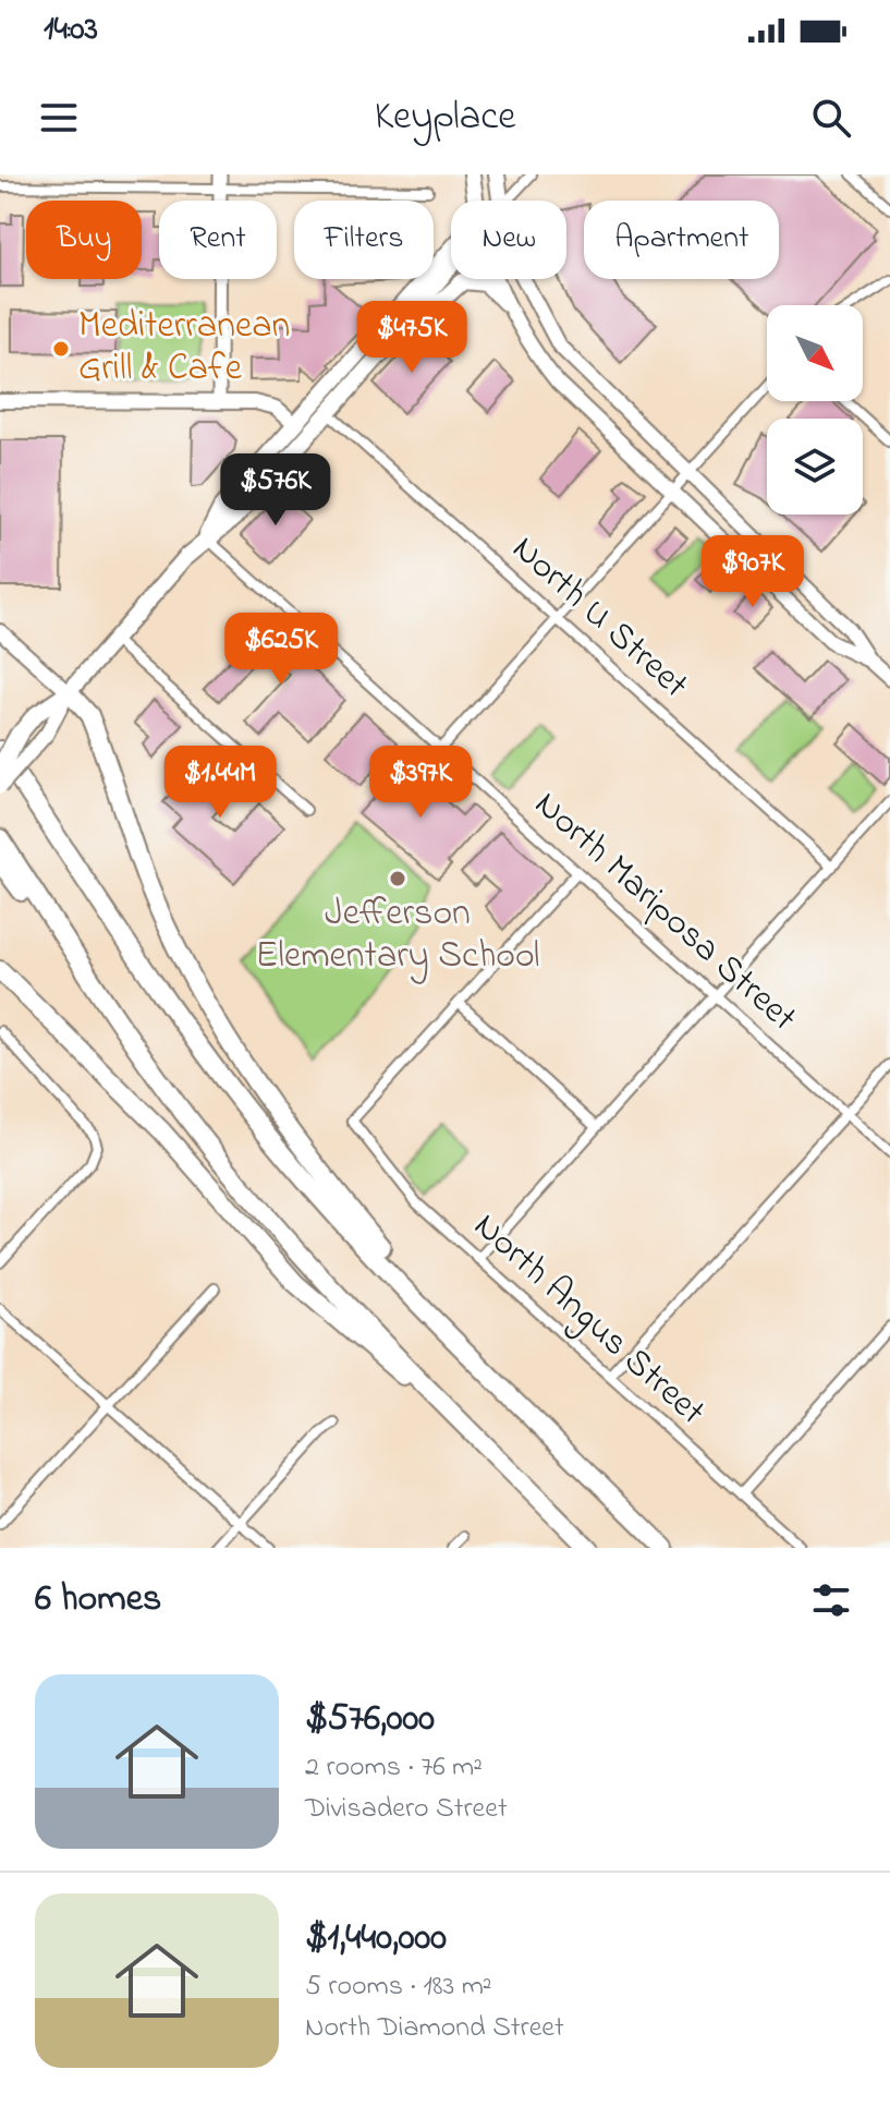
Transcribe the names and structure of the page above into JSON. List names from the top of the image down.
{
  "streets": {
    "street": ["North U Street", "North Mariposa Street", "North Angus Street"]
  },
  "places": ["Mediterranean Grill & Cafe", "Jefferson Elementary School"],
  "north": "bottom right",
  "page": {
    "status": "14:03",
    "header": "Keyplace",
    "chip": [
      "Buy",
      "Rent",
      "Filters",
      "New",
      "Apartment"
    ],
    "price": [
      "$475K",
      "$576K",
      "$907K",
      "$625K",
      "$1.44M",
      "$397K"
    ],
    "heading": "6 homes",
    "list": [
      {
        "name": "$576,000",
        "note": "2 rooms · 76 m² · Divisadero Street"
      },
      {
        "name": "$1,440,000",
        "note": "5 rooms · 183 m² · North Diamond Street"
      }
    ]
  }
}
